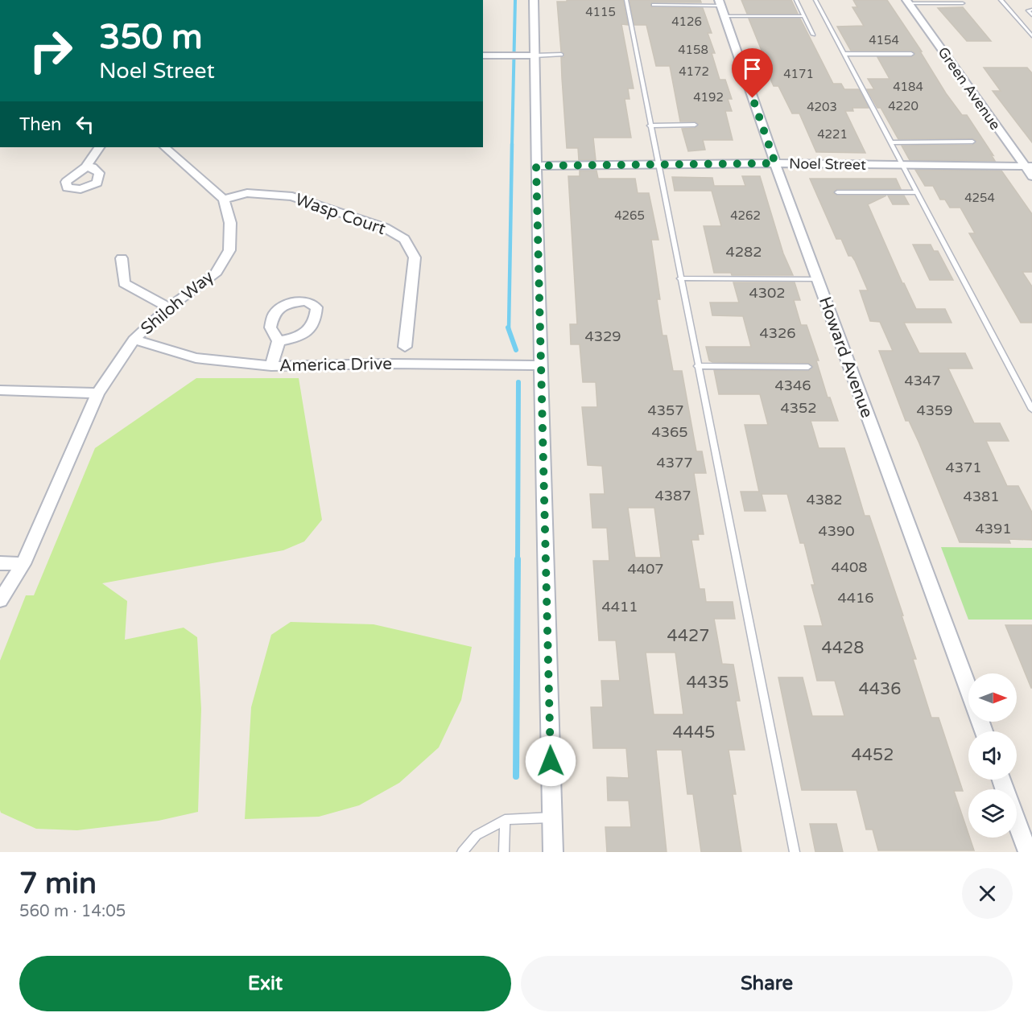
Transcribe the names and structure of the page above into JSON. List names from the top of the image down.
{
  "streets": {
    "street": [
      "Green Avenue",
      "Noel Street",
      "Wasp Court",
      "Shiloh Way",
      "Howard Avenue",
      "America Drive"
    ]
  },
  "crossings": [
    ["Green Avenue", "Noel Street"],
    ["Noel Street", "Howard Avenue"],
    ["Wasp Court", "Shiloh Way"],
    ["Shiloh Way", "America Drive"]
  ],
  "house_numbers": [
    "4115",
    "4126",
    "4154",
    "4158",
    "4172",
    "4171",
    "4184",
    "4192",
    "4220",
    "4203",
    "4221",
    "4254",
    "4265",
    "4262",
    "4282",
    "4302",
    "4326",
    "4329",
    "4347",
    "4346",
    "4352",
    "4357",
    "4359",
    "4365",
    "4377",
    "4371",
    "4387",
    "4381",
    "4382",
    "4391",
    "4390",
    "4408",
    "4407",
    "4416",
    "4411",
    "4427",
    "4428",
    "4435",
    "4436",
    "4445",
    "4452"
  ],
  "north": "right",
  "page": {
    "turn": ["350 m", "Noel Street"],
    "then": "Then",
    "heading": ["7 min", "560 m · 14:05"],
    "buttons": ["Exit", "Share"]
  }
}
